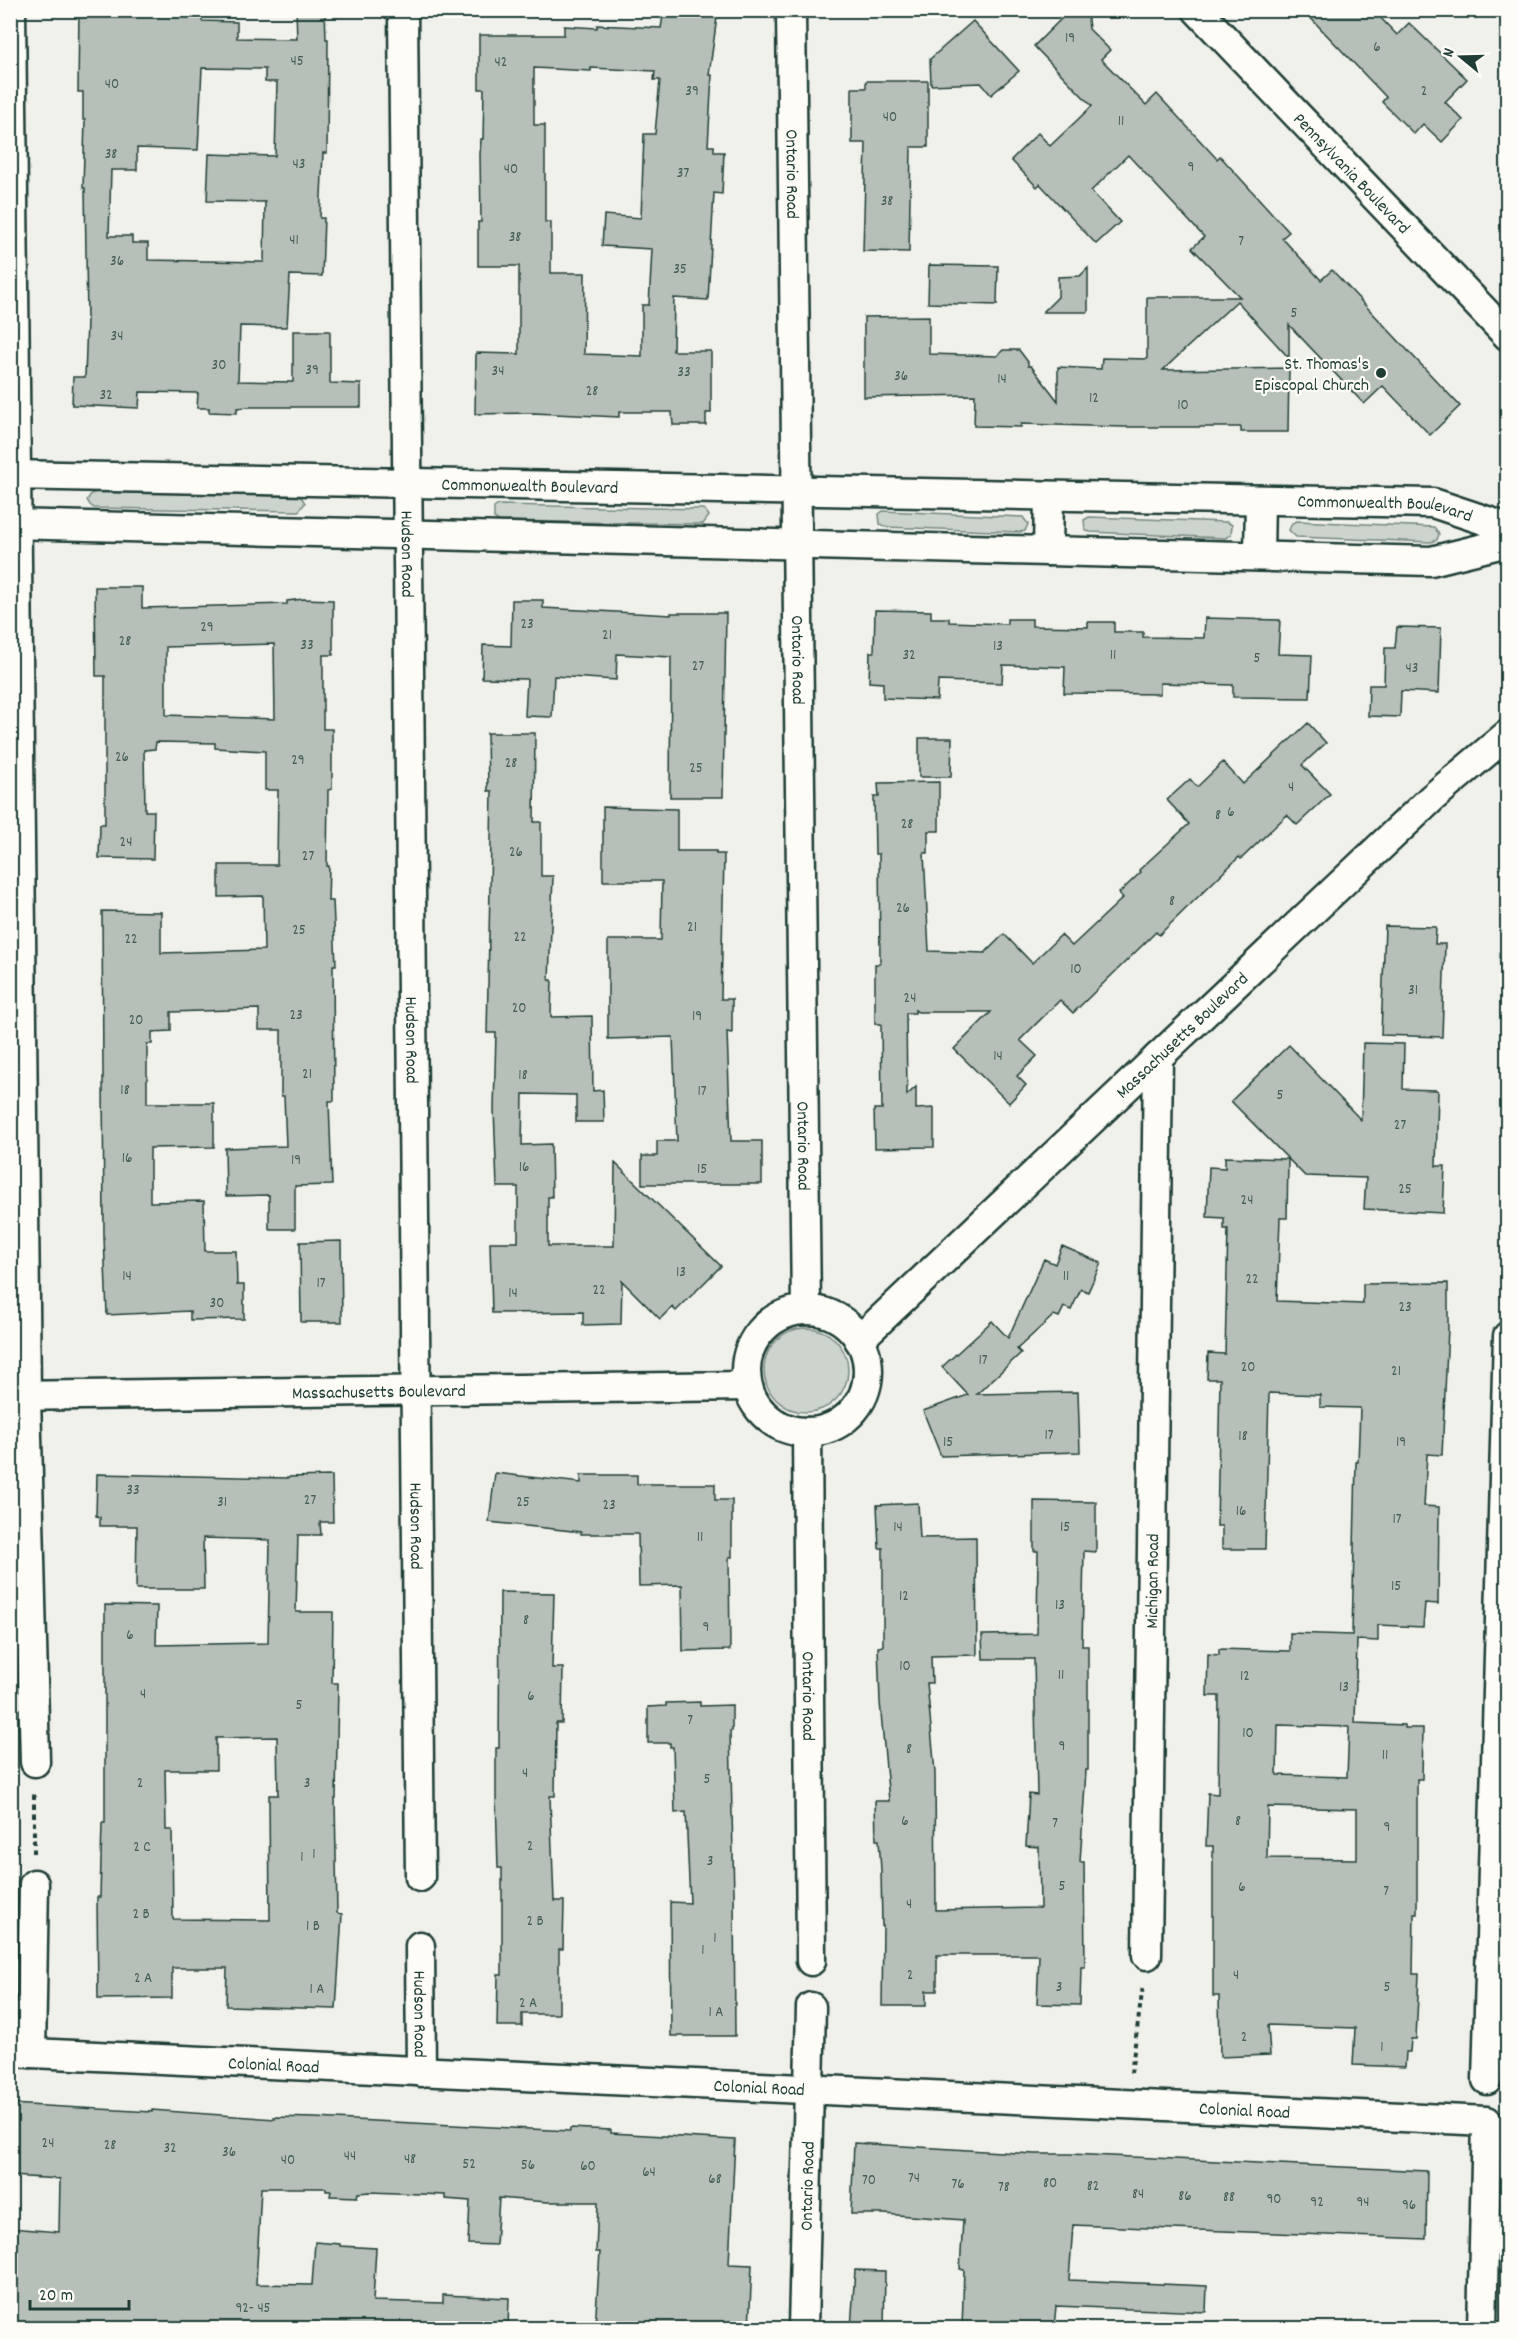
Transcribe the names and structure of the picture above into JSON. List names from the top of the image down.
{
  "streets": {
    "street": [
      "Pennsylvania Boulevard",
      "Ontario Road",
      "Commonwealth Boulevard",
      "Hudson Road",
      "Massachusetts Boulevard",
      "Michigan Road",
      "Colonial Road"
    ]
  },
  "crossings": [
    ["Ontario Road", "Commonwealth Boulevard"],
    ["Ontario Road", "Massachusetts Boulevard"],
    ["Ontario Road", "Colonial Road"],
    ["Commonwealth Boulevard", "Hudson Road"],
    ["Hudson Road", "Massachusetts Boulevard"],
    ["Hudson Road", "Colonial Road"],
    ["Massachusetts Boulevard", "Michigan Road"]
  ],
  "places": ["St. Thomas's Episcopal Church"],
  "house_numbers": [
    "19",
    "6",
    "45",
    "42",
    "40",
    "39",
    "2",
    "40",
    "11",
    "38",
    "43",
    "9",
    "40",
    "37",
    "38",
    "38",
    "41",
    "7",
    "36",
    "35",
    "5",
    "34",
    "30",
    "39",
    "34",
    "33",
    "36",
    "14",
    "28",
    "32",
    "12",
    "10",
    "23",
    "29",
    "21",
    "28",
    "33",
    "13",
    "32",
    "11",
    "5",
    "27",
    "43",
    "26",
    "29",
    "28",
    "25",
    "4",
    "6",
    "8",
    "28",
    "24",
    "26",
    "27",
    "8",
    "26",
    "21",
    "25",
    "22",
    "22",
    "10",
    "31",
    "24",
    "20",
    "23",
    "19",
    "20",
    "14",
    "21",
    "18",
    "18",
    "17",
    "5",
    "27",
    "16",
    "19",
    "16",
    "15",
    "25",
    "24",
    "13",
    "14",
    "11",
    "22",
    "17",
    "22",
    "14",
    "30",
    "23",
    "17",
    "20",
    "21",
    "17",
    "18",
    "15",
    "19",
    "33",
    "27",
    "31",
    "25",
    "23",
    "16",
    "17",
    "14",
    "15",
    "11",
    "15",
    "12",
    "13",
    "8",
    "9",
    "6",
    "10",
    "11",
    "12",
    "13",
    "4",
    "6",
    "5",
    "7",
    "10",
    "9",
    "8",
    "11",
    "4",
    "5",
    "2",
    "3",
    "6",
    "8",
    "7",
    "9",
    "2",
    "2 C",
    "1",
    "1",
    "3",
    "5",
    "6",
    "7",
    "4",
    "2 B",
    "2 B",
    "1 B",
    "1",
    "1",
    "2",
    "4",
    "2 A",
    "3",
    "5",
    "1 A",
    "2 A",
    "1 A",
    "2",
    "1",
    "24",
    "28",
    "32",
    "36",
    "44",
    "48",
    "40",
    "52",
    "56",
    "60",
    "64",
    "74",
    "68",
    "70",
    "80",
    "76",
    "82",
    "78",
    "84",
    "86",
    "88",
    "90",
    "92",
    "94",
    "96",
    "92- 45"
  ],
  "scale_bar": "20 m",
  "north": "left"
}
